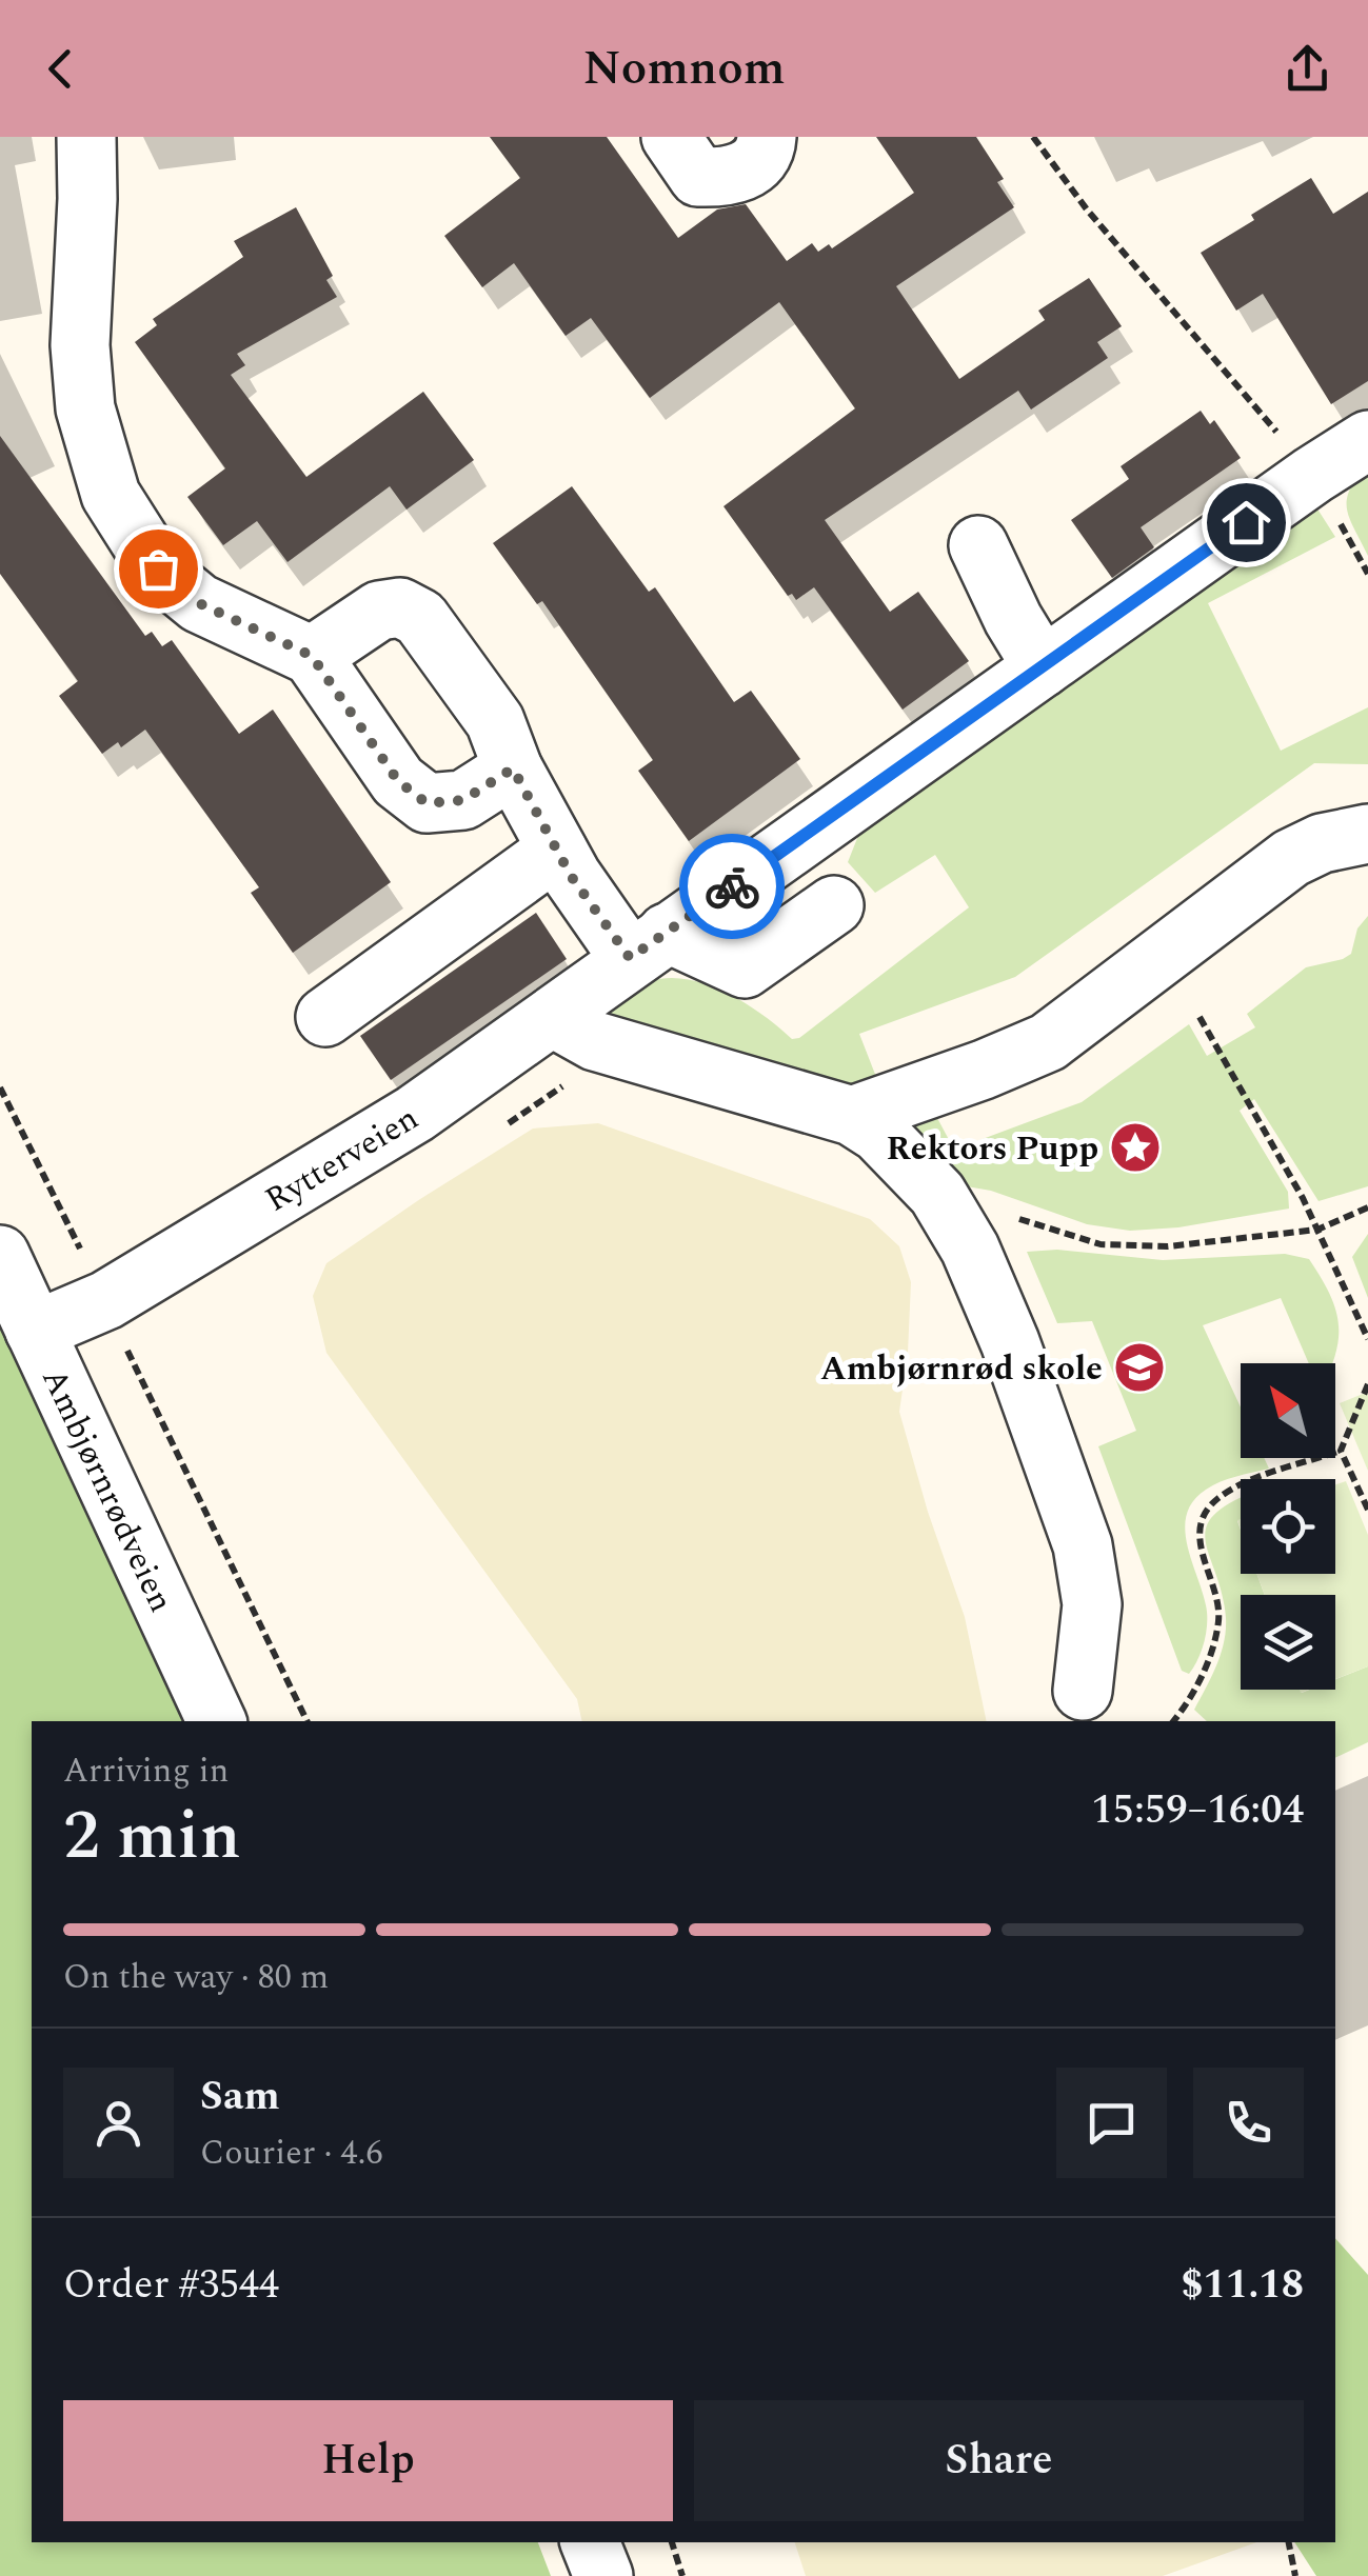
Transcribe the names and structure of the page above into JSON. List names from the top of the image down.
{
  "streets": {
    "street": ["Rytterveien", "Ambjørnrødveien"]
  },
  "crossings": [
    ["Rytterveien", "Ambjørnrødveien"]
  ],
  "places": {
    "place": ["Rektors Pupp"],
    "school or university": ["Ambjørnrød skole"]
  },
  "north": "top left",
  "page": {
    "header": "Nomnom",
    "heading": ["2 min", "Arriving in", "15:59–16:04"],
    "panel": [
      "Sam",
      "Courier · 4.6",
      "Order #3544",
      "$11.18"
    ],
    "bar": "On the way · 80 m",
    "buttons": ["Help", "Share"]
  }
}
